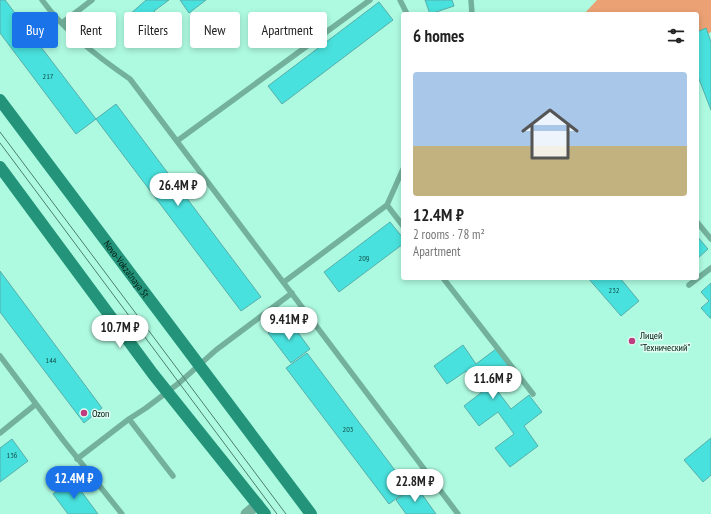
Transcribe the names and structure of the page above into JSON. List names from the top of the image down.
{
  "streets": {
    "main road": ["Novo-Vokzalnaya St"]
  },
  "places": ["Лицей \"Технический\"", "Ozon"],
  "house_numbers": [
    "217",
    "209",
    "232",
    "144",
    "203",
    "136"
  ],
  "page": {
    "chip": [
      "Buy",
      "Rent",
      "Filters",
      "New",
      "Apartment"
    ],
    "heading": "6 homes",
    "list": [
      {
        "name": "12.4M ₽",
        "note": "2 rooms · 78 m² · Apartment"
      }
    ],
    "price": [
      "26.4M ₽",
      "9.41M ₽",
      "10.7M ₽",
      "11.6M ₽",
      "12.4M ₽",
      "22.8M ₽"
    ]
  }
}
